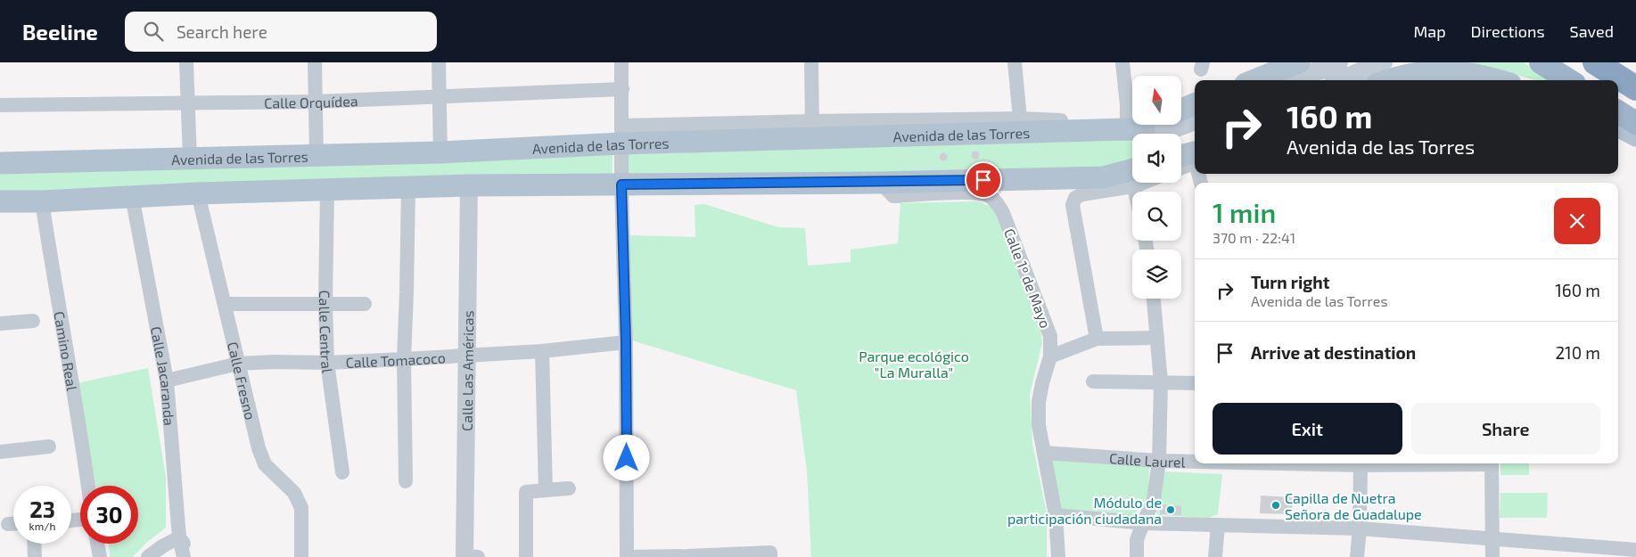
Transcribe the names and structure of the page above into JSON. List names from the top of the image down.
{
  "streets": {
    "main road": ["Avenida de las Torres"],
    "street": [
      "Calle Orquídea",
      "Calle 1º de Mayo",
      "Calle Central",
      "Camino Real",
      "Calle Tomacoco",
      "Calle Las Américas",
      "Calle Jacaranda",
      "Calle Fresno",
      "Calle Laurel"
    ]
  },
  "crossings": [
    ["Calle 1º de Mayo", "Calle Laurel"],
    ["Calle Central", "Calle Tomacoco"],
    ["Calle Tomacoco", "Calle Las Américas"],
    ["Calle Tomacoco", "Calle Jacaranda"],
    ["Calle Tomacoco", "Calle Fresno"]
  ],
  "parks": ["Parque ecológico \"La Muralla\""],
  "places": ["Capilla de Nuetra Señora de Guadalupe", "Módulo de participación ciudadana"],
  "north": "top",
  "page": {
    "header": "Beeline",
    "search": "Search here",
    "nav": ["Map", "Directions", "Saved"],
    "turn": ["160 m", "Avenida de las Torres"],
    "heading": ["1 min", "370 m · 22:41"],
    "list": [
      {
        "name": "Turn right",
        "note": "Avenida de las Torres",
        "value": "160 m"
      },
      {
        "name": "Arrive at destination",
        "value": "210 m"
      }
    ],
    "buttons": ["Exit", "Share"],
    "speed": "23 km/h",
    "limit": "30"
  }
}
